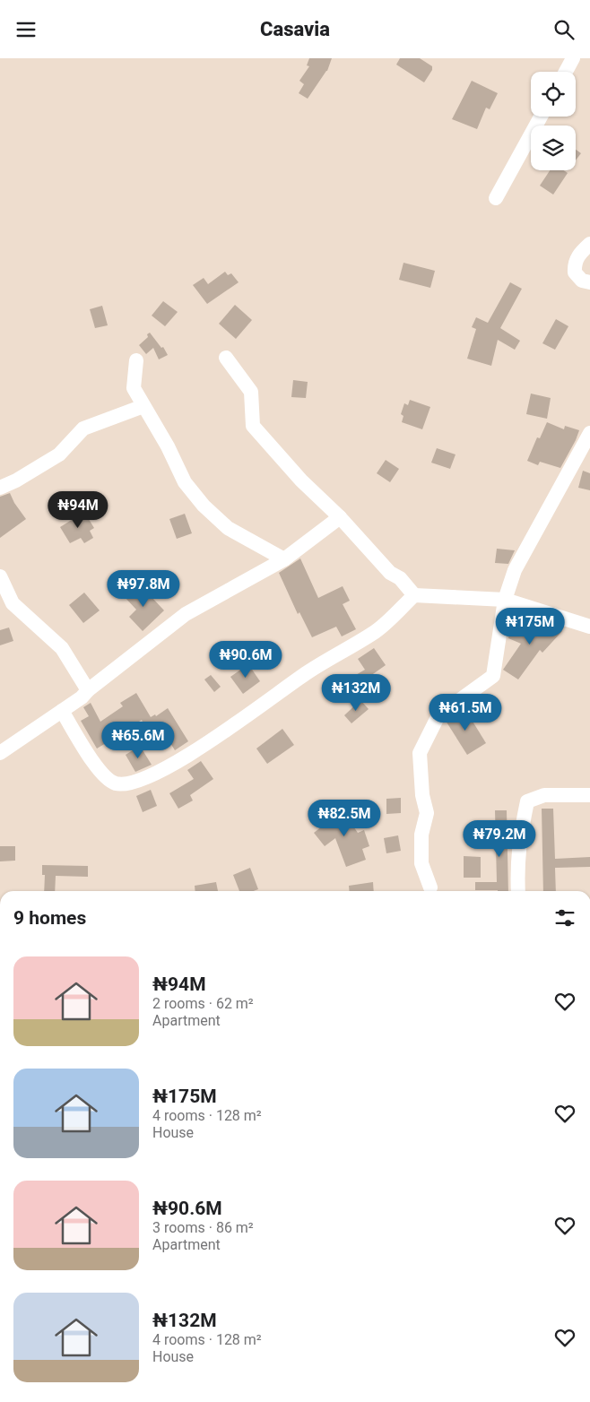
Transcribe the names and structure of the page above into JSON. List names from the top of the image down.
{
  "page": {
    "header": "Casavia",
    "price": [
      "₦94M",
      "₦97.8M",
      "₦175M",
      "₦90.6M",
      "₦132M",
      "₦61.5M",
      "₦65.6M",
      "₦82.5M",
      "₦79.2M"
    ],
    "heading": "9 homes",
    "list": [
      {
        "name": "₦94M",
        "note": "2 rooms · 62 m² · Apartment"
      },
      {
        "name": "₦175M",
        "note": "4 rooms · 128 m² · House"
      },
      {
        "name": "₦90.6M",
        "note": "3 rooms · 86 m² · Apartment"
      },
      {
        "name": "₦132M",
        "note": "4 rooms · 128 m² · House"
      }
    ]
  }
}
